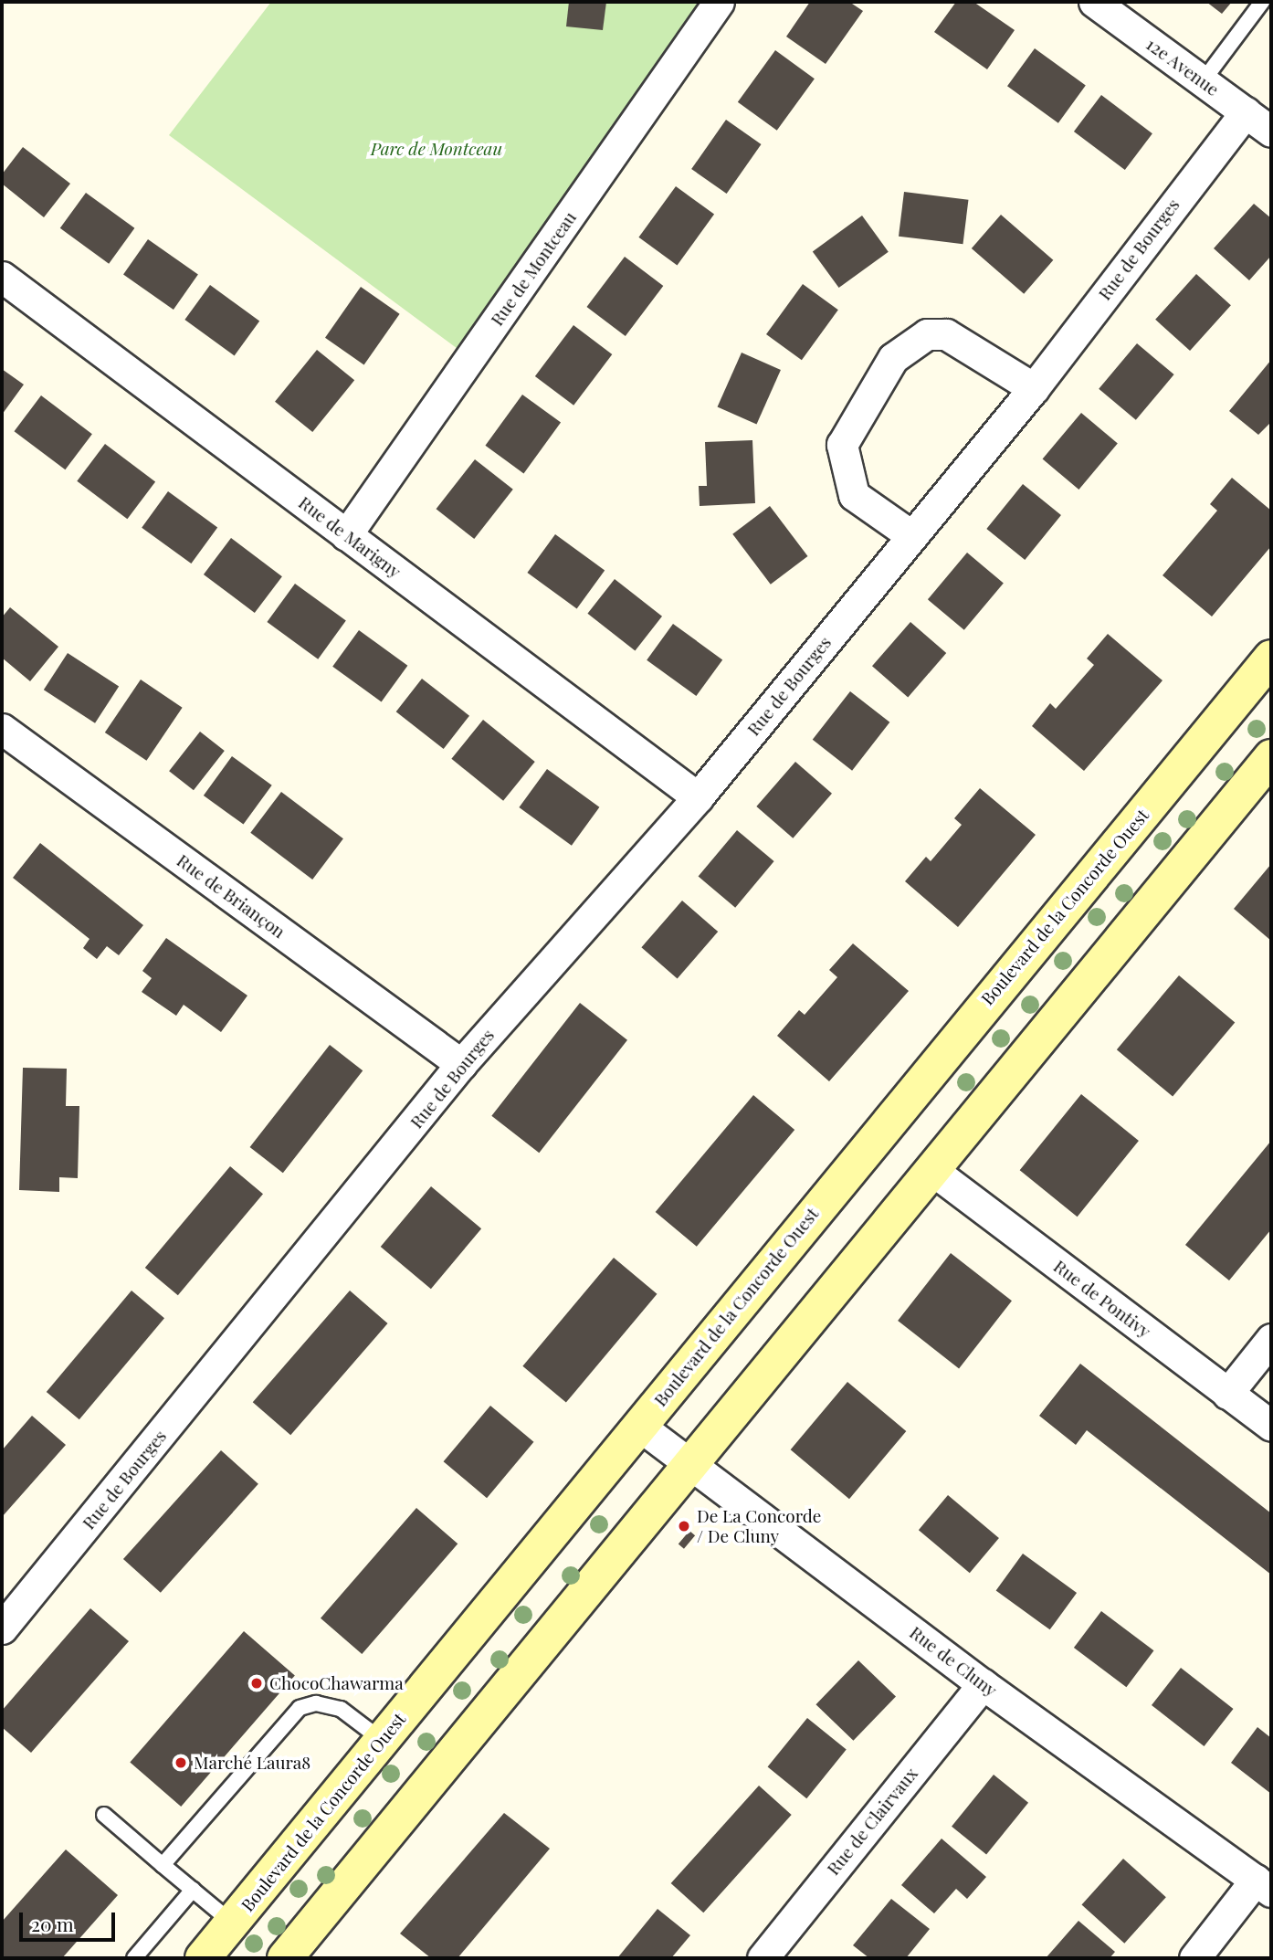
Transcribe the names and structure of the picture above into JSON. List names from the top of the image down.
{
  "streets": {
    "street": [
      "12e Avenue",
      "Rue de Bourges",
      "Rue de Montceau",
      "Rue de Marigny",
      "Rue de Briançon",
      "Boulevard de la Concorde Ouest",
      "Rue de Pontivy",
      "Rue de Cluny",
      "Rue de Clairvaux"
    ]
  },
  "crossings": [
    ["12e Avenue", "Rue de Bourges"],
    ["Rue de Bourges", "Rue de Marigny"],
    ["Rue de Bourges", "Rue de Briançon"],
    ["Rue de Montceau", "Rue de Marigny"],
    ["Boulevard de la Concorde Ouest", "Rue de Cluny"],
    ["Rue de Cluny", "Rue de Clairvaux"]
  ],
  "parks": ["Parc de Montceau"],
  "places": ["De La Concorde / De Cluny", "ChocoChawarma", "Marché Laura8"],
  "scale_bar": "20 m"
}
